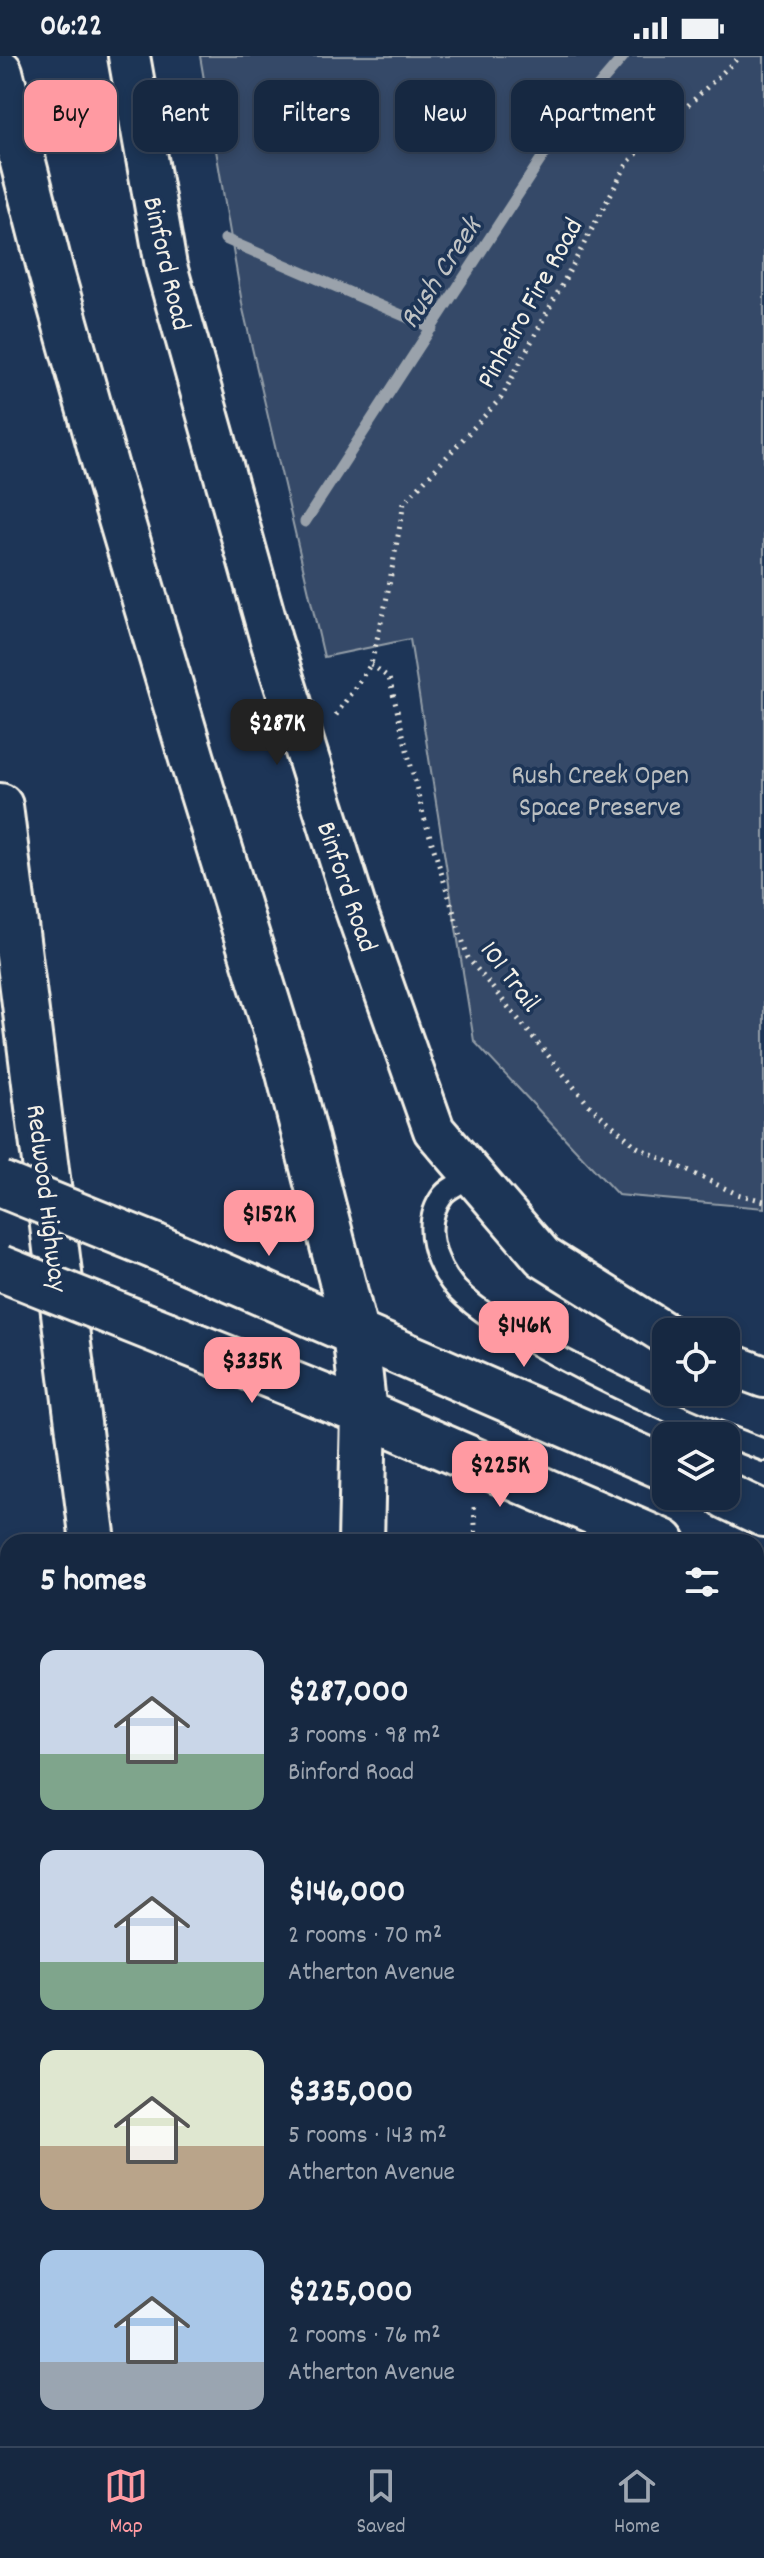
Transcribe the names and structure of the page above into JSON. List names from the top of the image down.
{
  "streets": {
    "main road": ["Redwood Highway"],
    "street": ["Binford Road"],
    "path": ["Pinheiro Fire Road", "101 Trail"]
  },
  "crossings": [
    ["Binford Road", "Pinheiro Fire Road"],
    ["Pinheiro Fire Road", "101 Trail"]
  ],
  "water": ["Rush Creek"],
  "parks": ["Rush Creek Open Space Preserve"],
  "page": {
    "status": "06:22",
    "chip": [
      "Buy",
      "Rent",
      "Filters",
      "New",
      "Apartment"
    ],
    "price": [
      "$287K",
      "$152K",
      "$146K",
      "$335K",
      "$225K"
    ],
    "heading": "5 homes",
    "list": [
      {
        "name": "$287,000",
        "note": "3 rooms · 98 m² · Binford Road"
      },
      {
        "name": "$146,000",
        "note": "2 rooms · 70 m² · Atherton Avenue"
      },
      {
        "name": "$335,000",
        "note": "5 rooms · 143 m² · Atherton Avenue"
      },
      {
        "name": "$225,000",
        "note": "2 rooms · 76 m² · Atherton Avenue"
      }
    ],
    "tabs": ["Map", "Saved", "Home"]
  }
}
